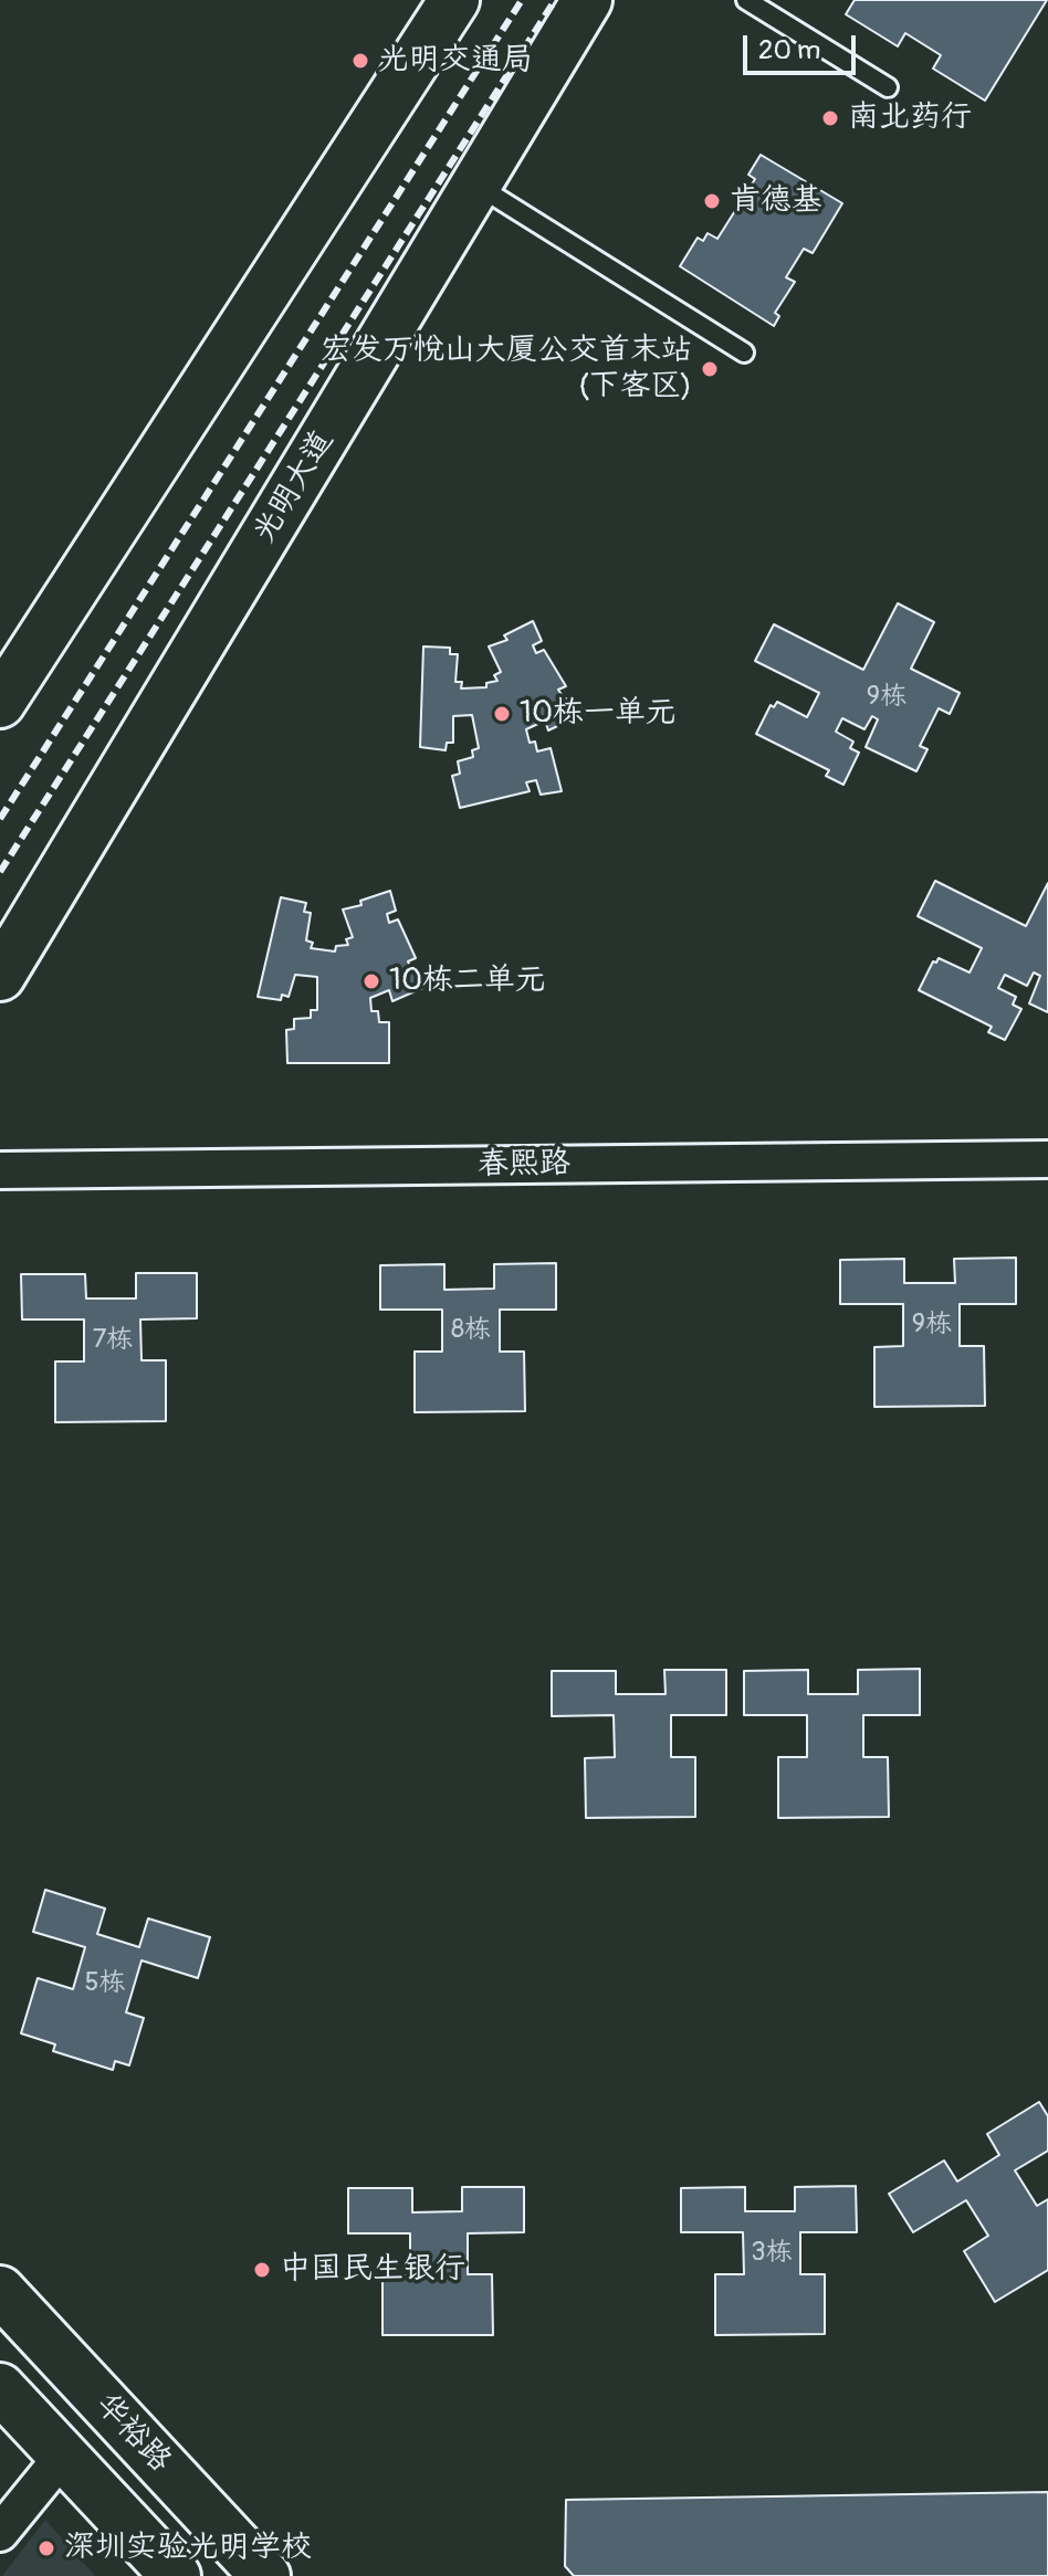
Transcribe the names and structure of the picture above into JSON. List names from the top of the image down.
{
  "streets": {
    "main road": ["光明大道", "华裕路"],
    "street": ["春熙路"]
  },
  "places": [
    "光明交通局",
    "南北药行",
    "肯德基",
    "宏发万悦山大厦公交首末站 (下客区)",
    "10栋一单元",
    "10栋二单元",
    "中国民生银行",
    "深圳实验光明学校"
  ],
  "house_numbers": [
    "9栋",
    "9栋",
    "8栋",
    "7栋",
    "5栋",
    "3栋"
  ],
  "scale_bar": "20 m"
}
